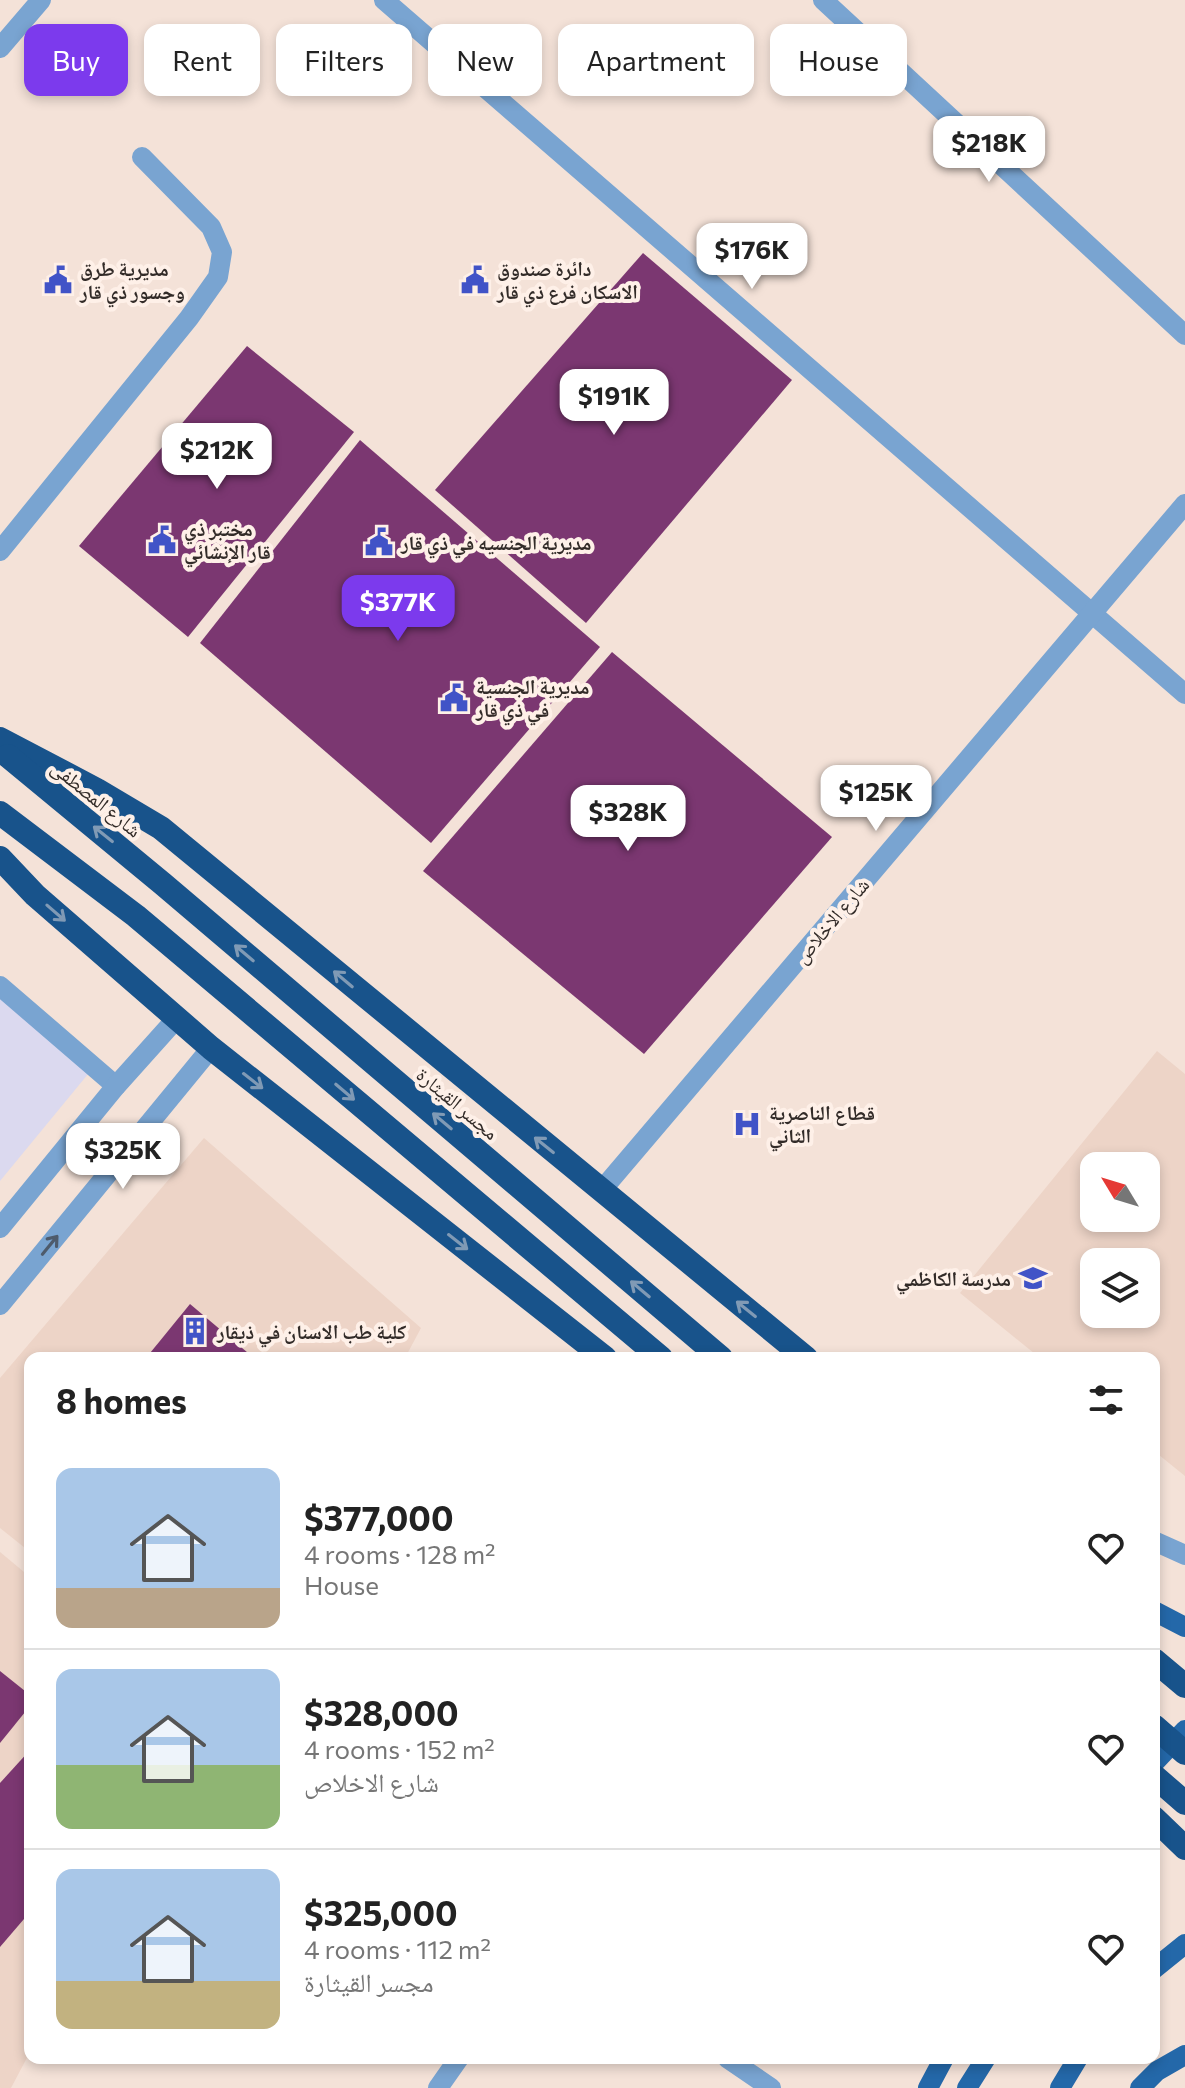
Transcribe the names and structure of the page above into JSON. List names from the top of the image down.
{
  "streets": {
    "highway": ["شارع المصطفى", "مجسر القيثارة"],
    "street": ["شارع الاخلاص"]
  },
  "crossings": [
    ["شارع المصطفى", "مجسر القيثارة"]
  ],
  "places": {
    "public building": [
      "مديرية طرق وجسور ذي قار",
      "دائرة صندوق الاسكان فرع ذي قار",
      "مختبر ذي قار الإنشائي",
      "مديرية الجنسيه في ذي قار",
      "مديرية الجنسية في ذي قار"
    ],
    "hospital": ["قطاع الناصرية الثاني"],
    "school or university": ["مدرسة الكاظمي"],
    "building": ["كلية طب الاسنان في ذيقار"]
  },
  "north": "top left",
  "page": {
    "chip": [
      "Buy",
      "Rent",
      "Filters",
      "New",
      "Apartment",
      "House"
    ],
    "price": [
      "$218K",
      "$176K",
      "$191K",
      "$212K",
      "$377K",
      "$125K",
      "$328K",
      "$325K"
    ],
    "heading": "8 homes",
    "list": [
      {
        "name": "$377,000",
        "note": "4 rooms · 128 m² · House"
      },
      {
        "name": "$328,000",
        "note": "4 rooms · 152 m² · شارع الاخلاص"
      },
      {
        "name": "$325,000",
        "note": "4 rooms · 112 m² · مجسر القيثارة"
      }
    ]
  }
}
